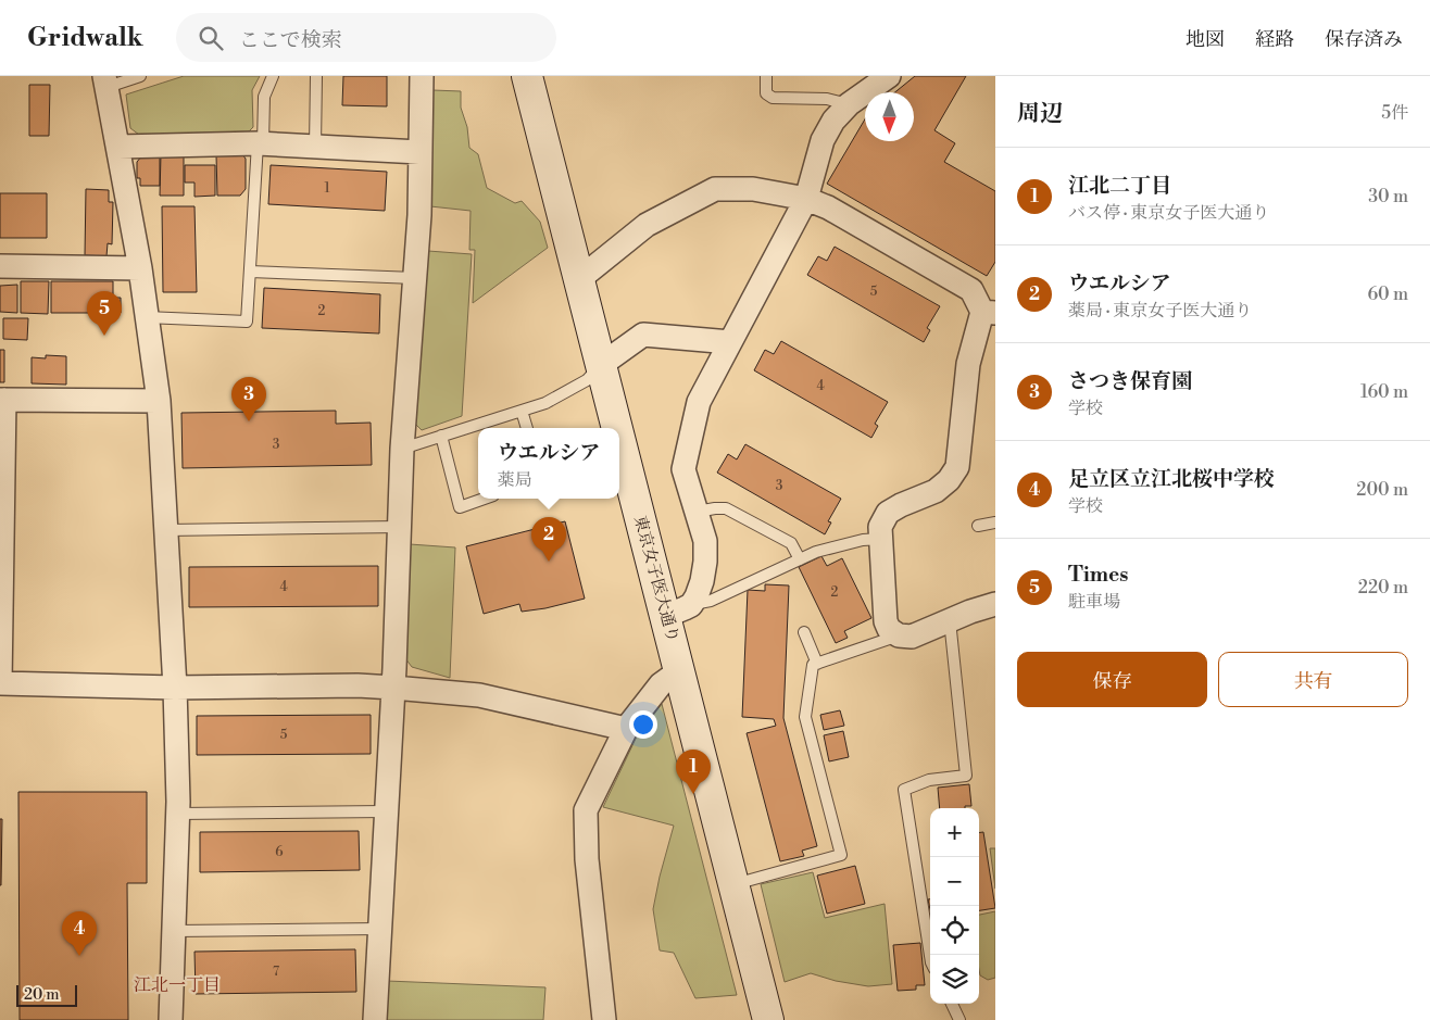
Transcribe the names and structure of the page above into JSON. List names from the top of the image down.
{
  "streets": {
    "street": ["東京女子医大通り"]
  },
  "districts": ["江北一丁目"],
  "house_numbers": [
    "1",
    "5",
    "2",
    "4",
    "3",
    "3",
    "4",
    "2",
    "5",
    "6",
    "7"
  ],
  "scale_bar": "20 m",
  "north": "bottom",
  "page": {
    "header": "Gridwalk",
    "search": "ここで検索",
    "nav": ["地図", "経路", "保存済み"],
    "heading": ["周辺", "5件"],
    "list": [
      {
        "mark": "1",
        "name": "江北二丁目",
        "note": "バス停 · 東京女子医大通り",
        "value": "30 m"
      },
      {
        "mark": "2",
        "name": "ウエルシア",
        "note": "薬局 · 東京女子医大通り",
        "value": "60 m"
      },
      {
        "mark": "3",
        "name": "さつき保育園",
        "note": "学校",
        "value": "160 m"
      },
      {
        "mark": "4",
        "name": "足立区立江北桜中学校",
        "note": "学校",
        "value": "200 m"
      },
      {
        "mark": "5",
        "name": "Times",
        "note": "駐車場",
        "value": "220 m"
      }
    ],
    "pins": [
      "5",
      "3",
      "2",
      "1",
      "4"
    ],
    "popup": ["ウエルシア", "薬局"],
    "buttons": ["保存", "共有"],
    "map_buttons": ["+", "−"],
    "scale": "20 m"
  }
}
